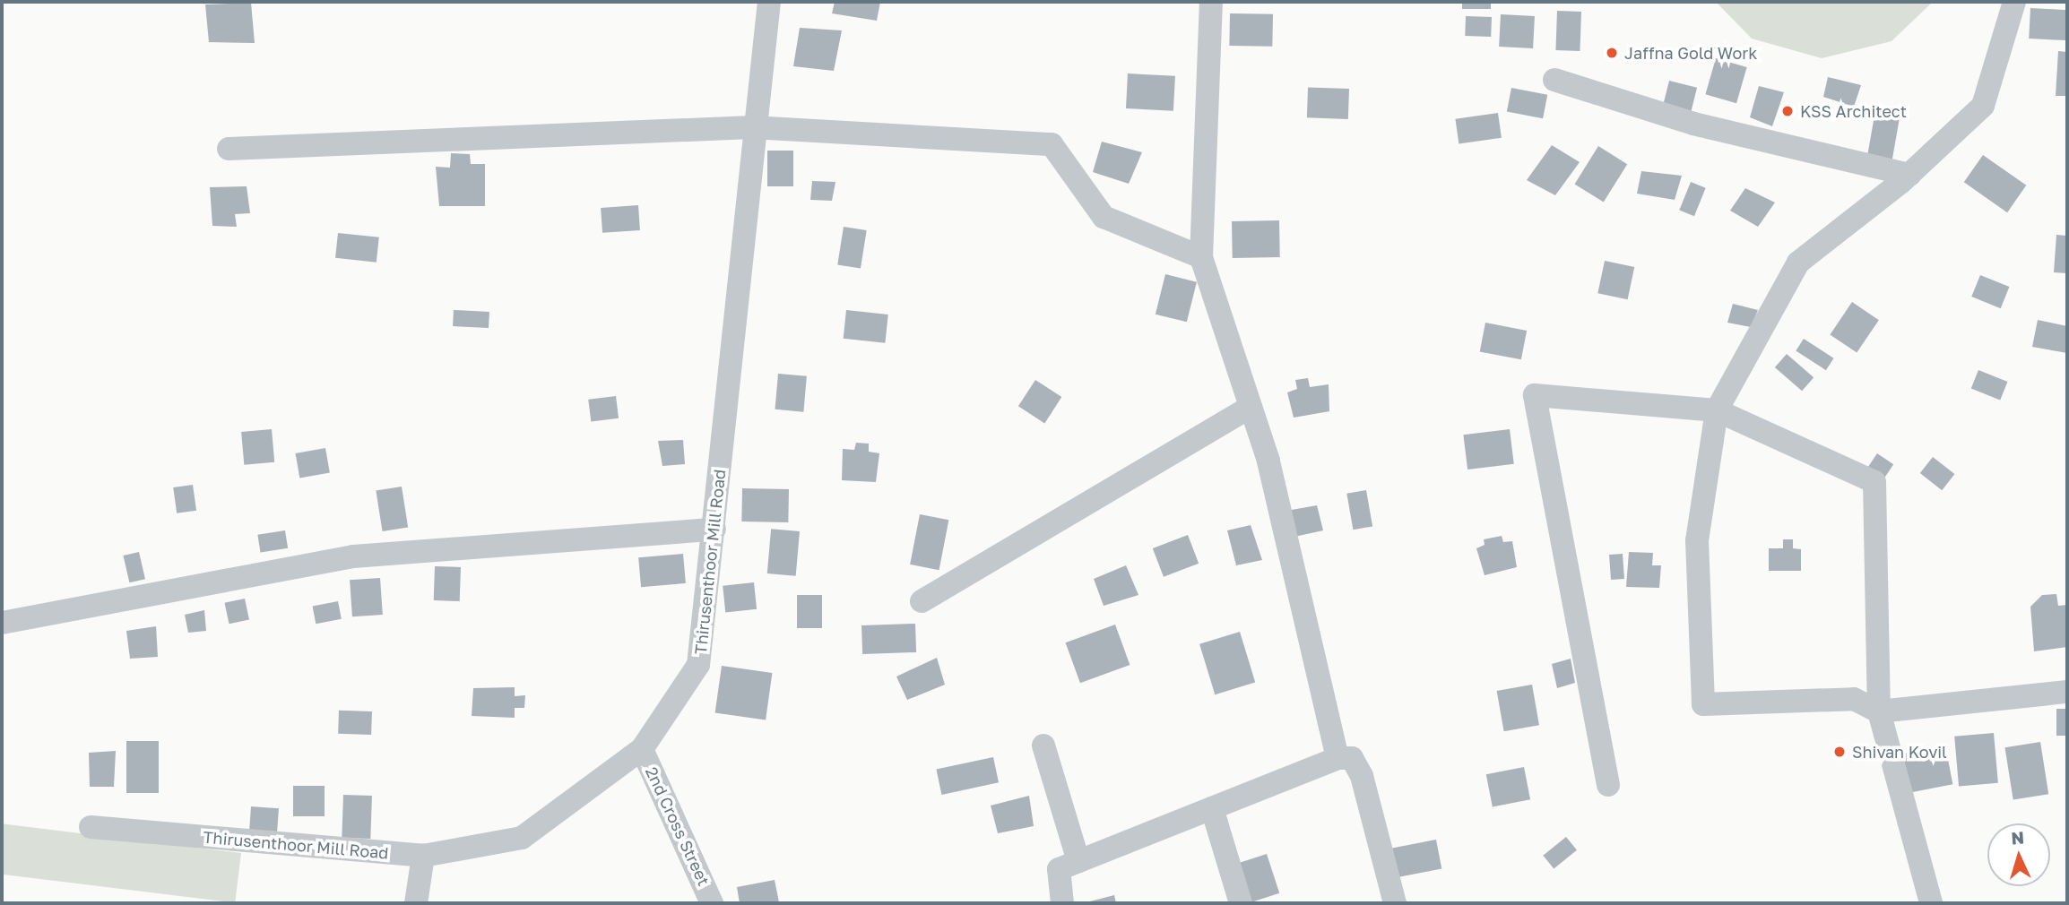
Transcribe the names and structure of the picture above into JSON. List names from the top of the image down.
{
  "streets": {
    "street": ["Thirusenthoor Mill Road", "2nd Cross Street"]
  },
  "crossings": [
    ["Thirusenthoor Mill Road", "2nd Cross Street"]
  ],
  "places": ["Jaffna Gold Work", "KSS Architect", "Shivan Kovil"],
  "north": "top"
}
